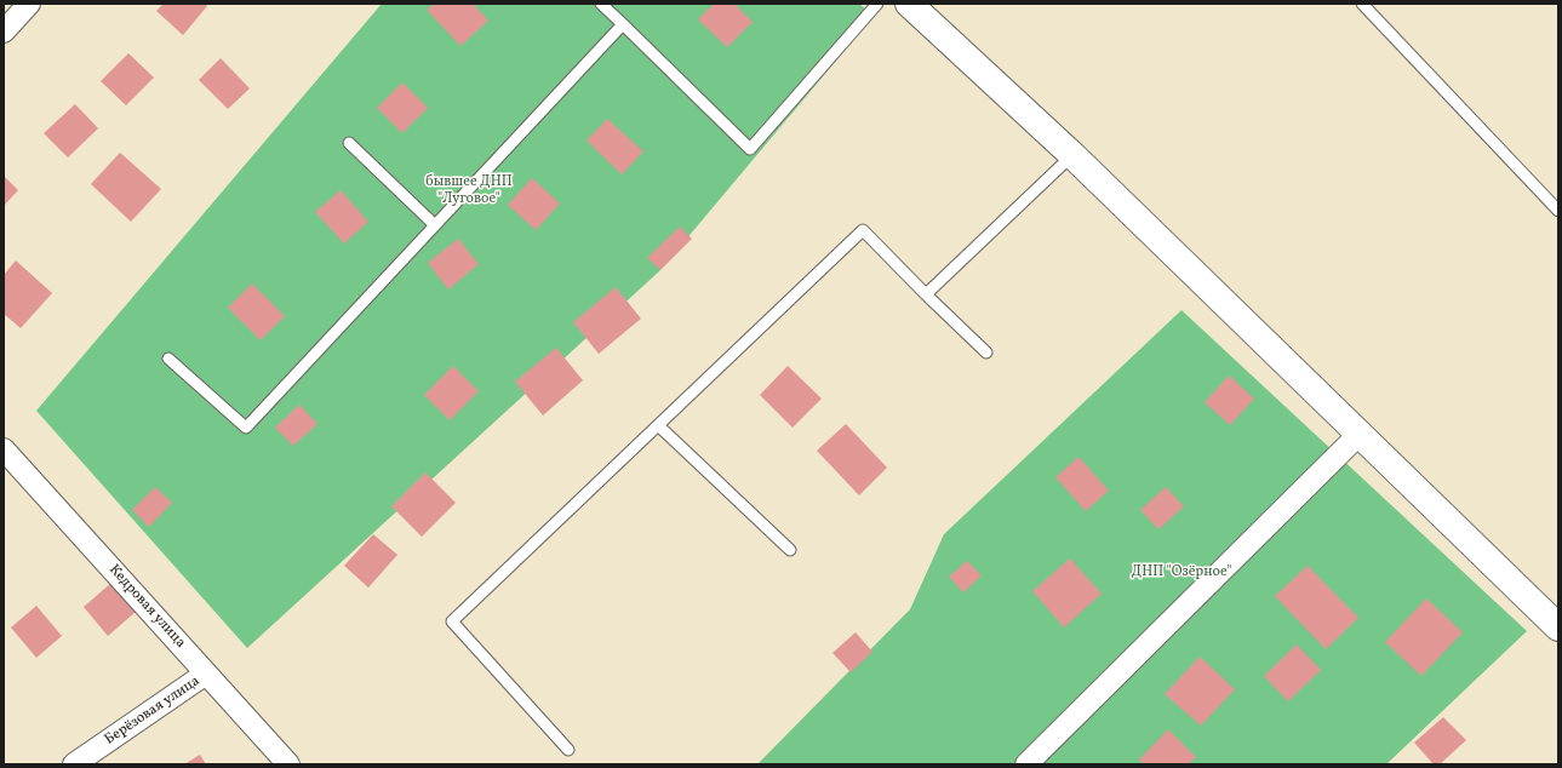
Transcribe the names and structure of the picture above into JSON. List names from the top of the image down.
{
  "streets": {
    "street": ["Кедровая улица", "Берёзовая улица"]
  },
  "crossings": [
    ["Кедровая улица", "Берёзовая улица"]
  ],
  "parks": ["бывшее ДНП \"Луговое\"", "ДНП \"Озёрное\""]
}
